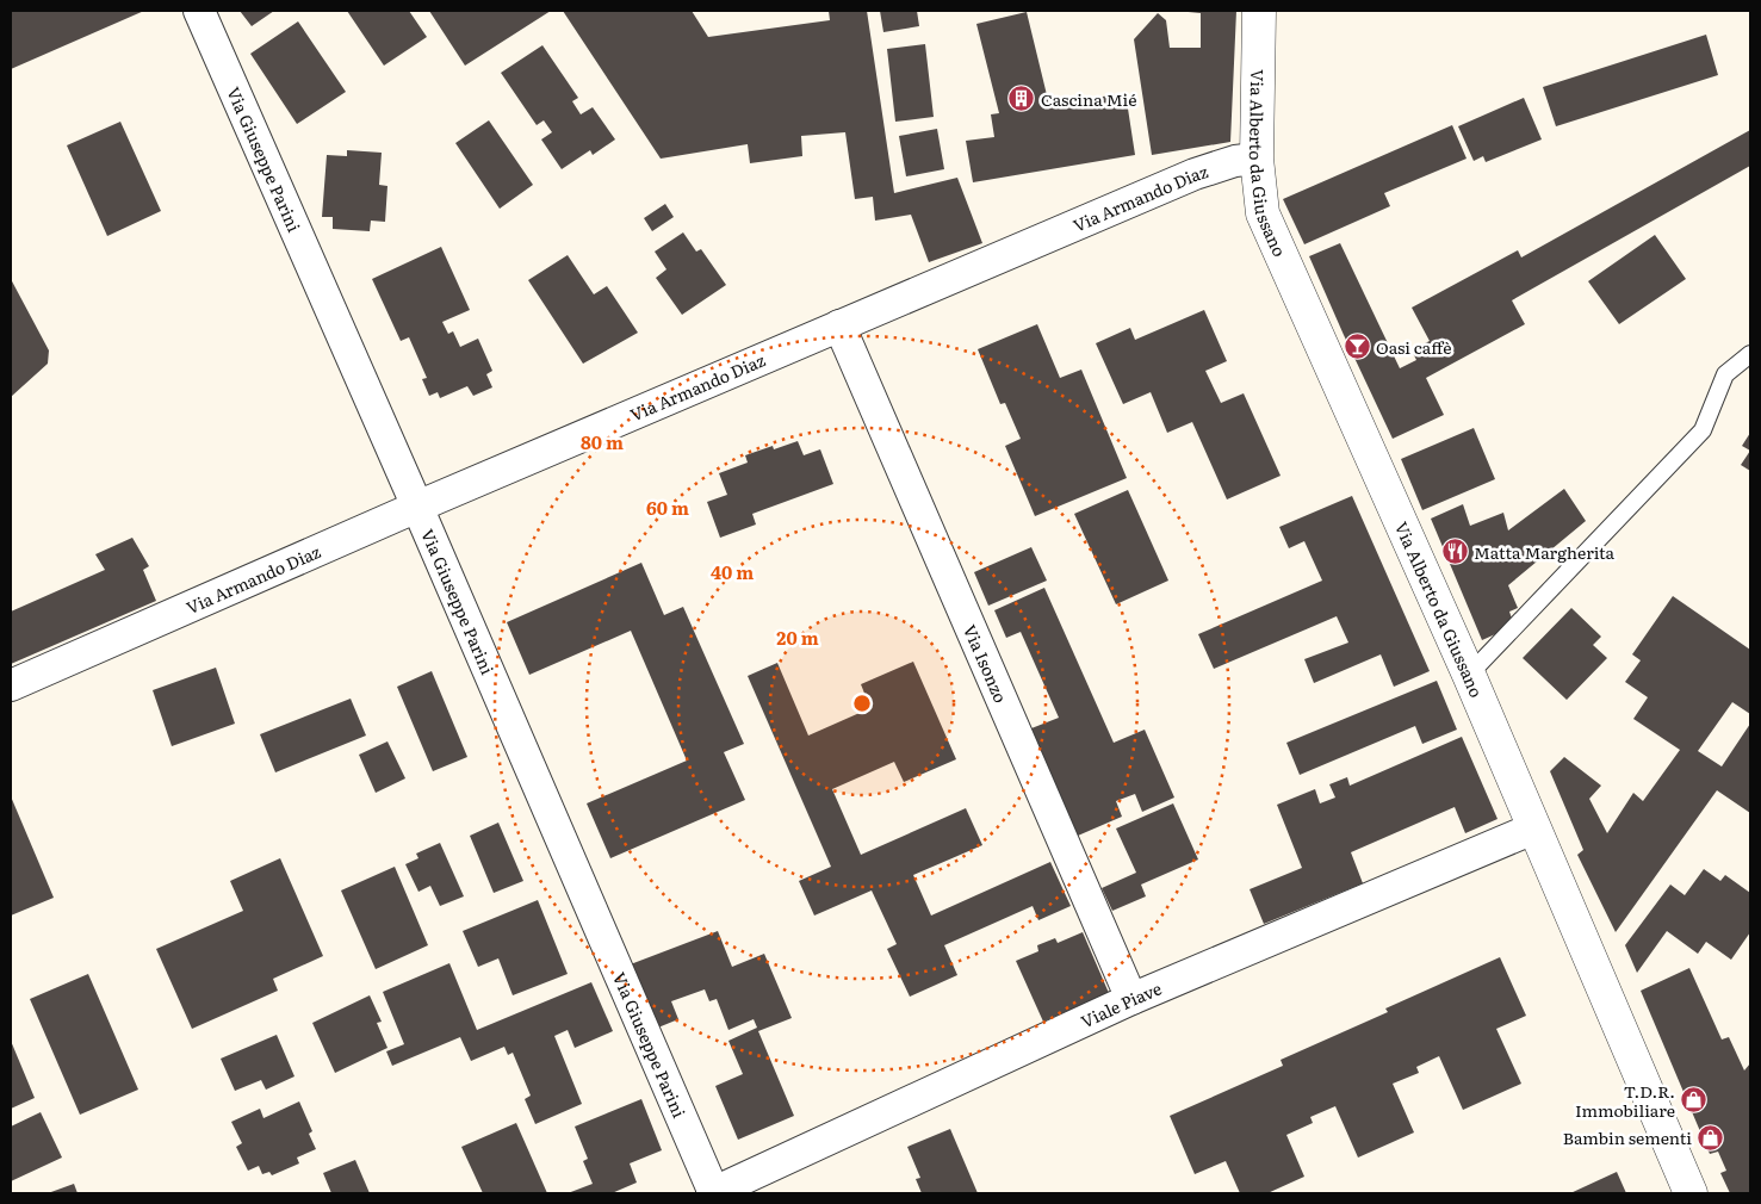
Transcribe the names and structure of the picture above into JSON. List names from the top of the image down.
{
  "streets": {
    "street": [
      "Via Giuseppe Parini",
      "Via Alberto da Giussano",
      "Via Armando Diaz",
      "Via Isonzo",
      "Viale Piave"
    ]
  },
  "crossings": [
    ["Via Giuseppe Parini", "Via Armando Diaz"],
    ["Via Giuseppe Parini", "Viale Piave"],
    ["Via Alberto da Giussano", "Via Armando Diaz"],
    ["Via Alberto da Giussano", "Viale Piave"],
    ["Via Armando Diaz", "Via Isonzo"],
    ["Via Isonzo", "Viale Piave"]
  ],
  "places": {
    "building": ["Cascina Mié"],
    "bar": ["Oasi caffè"],
    "restaurant": ["Matta Margherita"],
    "shop": ["T.D.R. Immobiliare", "Bambin sementi"]
  },
  "rings": [
    "80 m",
    "60 m",
    "40 m",
    "20 m"
  ]
}
